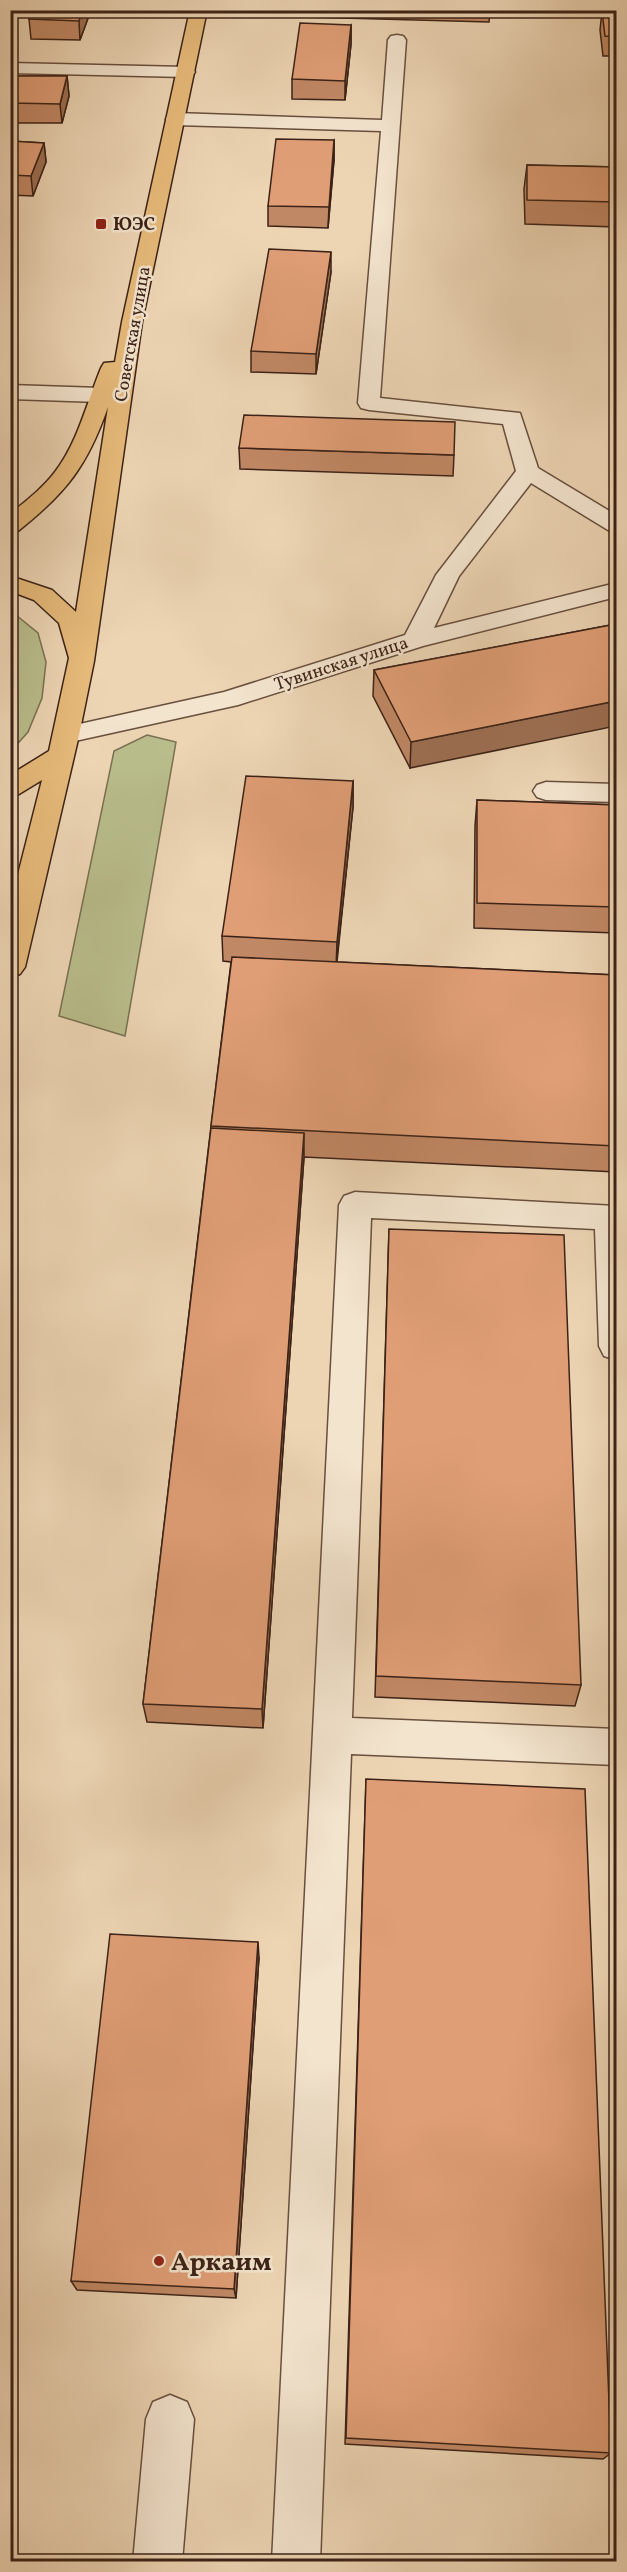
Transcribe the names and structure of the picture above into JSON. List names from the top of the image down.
{
  "streets": {
    "main road": ["Советская улица"],
    "street": ["Тувинская улица"]
  },
  "crossings": [
    ["Советская улица", "Тувинская улица"]
  ],
  "places": {
    "transit": ["ЮЭС"],
    "other": ["Аркаим"]
  }
}
